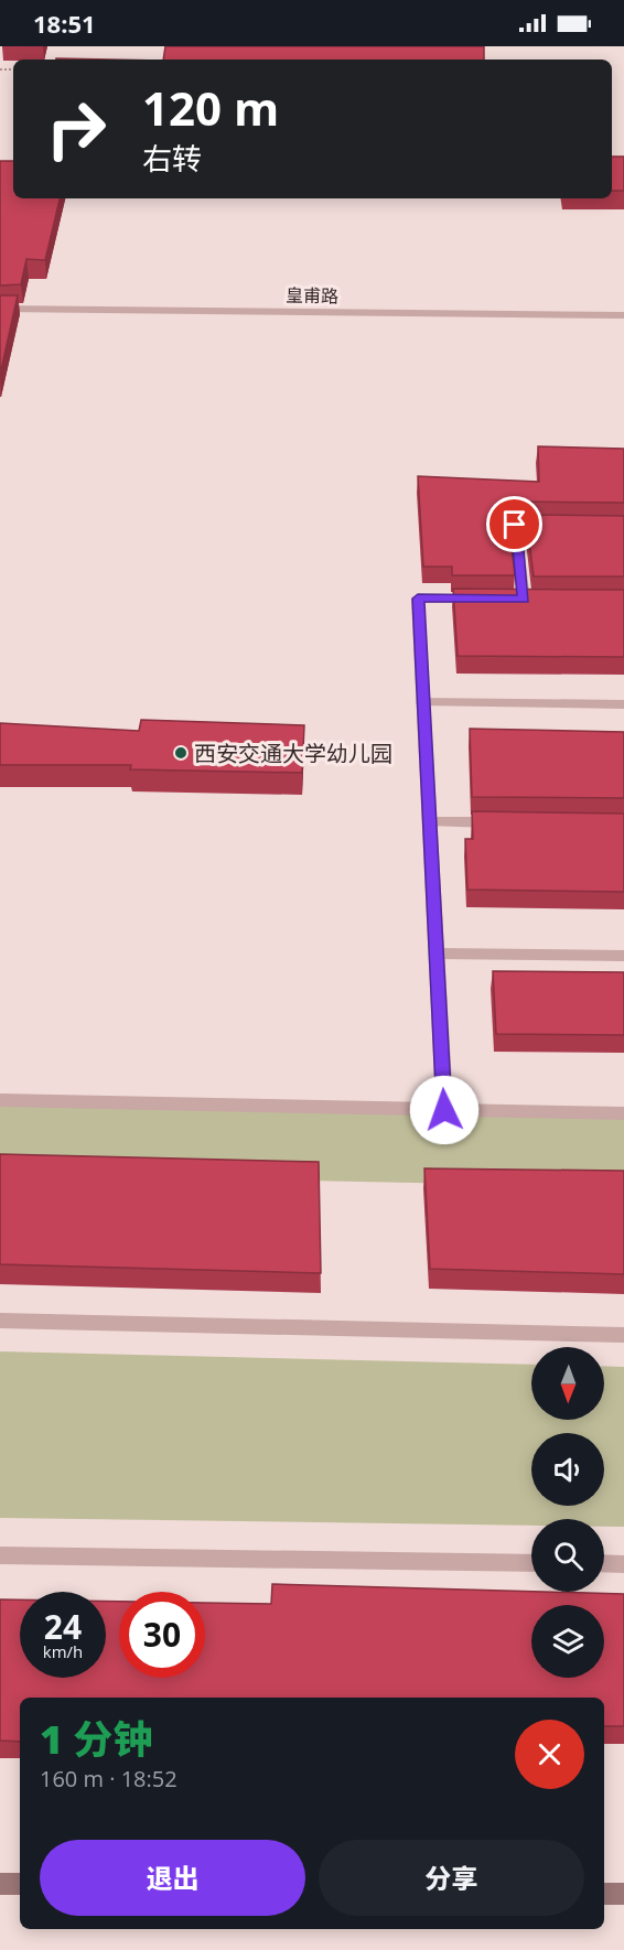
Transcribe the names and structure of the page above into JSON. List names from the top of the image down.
{
  "streets": {
    "street": ["皇甫路"]
  },
  "places": ["西安交通大学幼儿园"],
  "north": "bottom",
  "page": {
    "status": "18:51",
    "turn": ["120 m", "右转"],
    "speed": "24 km/h",
    "limit": "30",
    "heading": ["1 分钟", "160 m · 18:52"],
    "buttons": ["退出", "分享"]
  }
}
